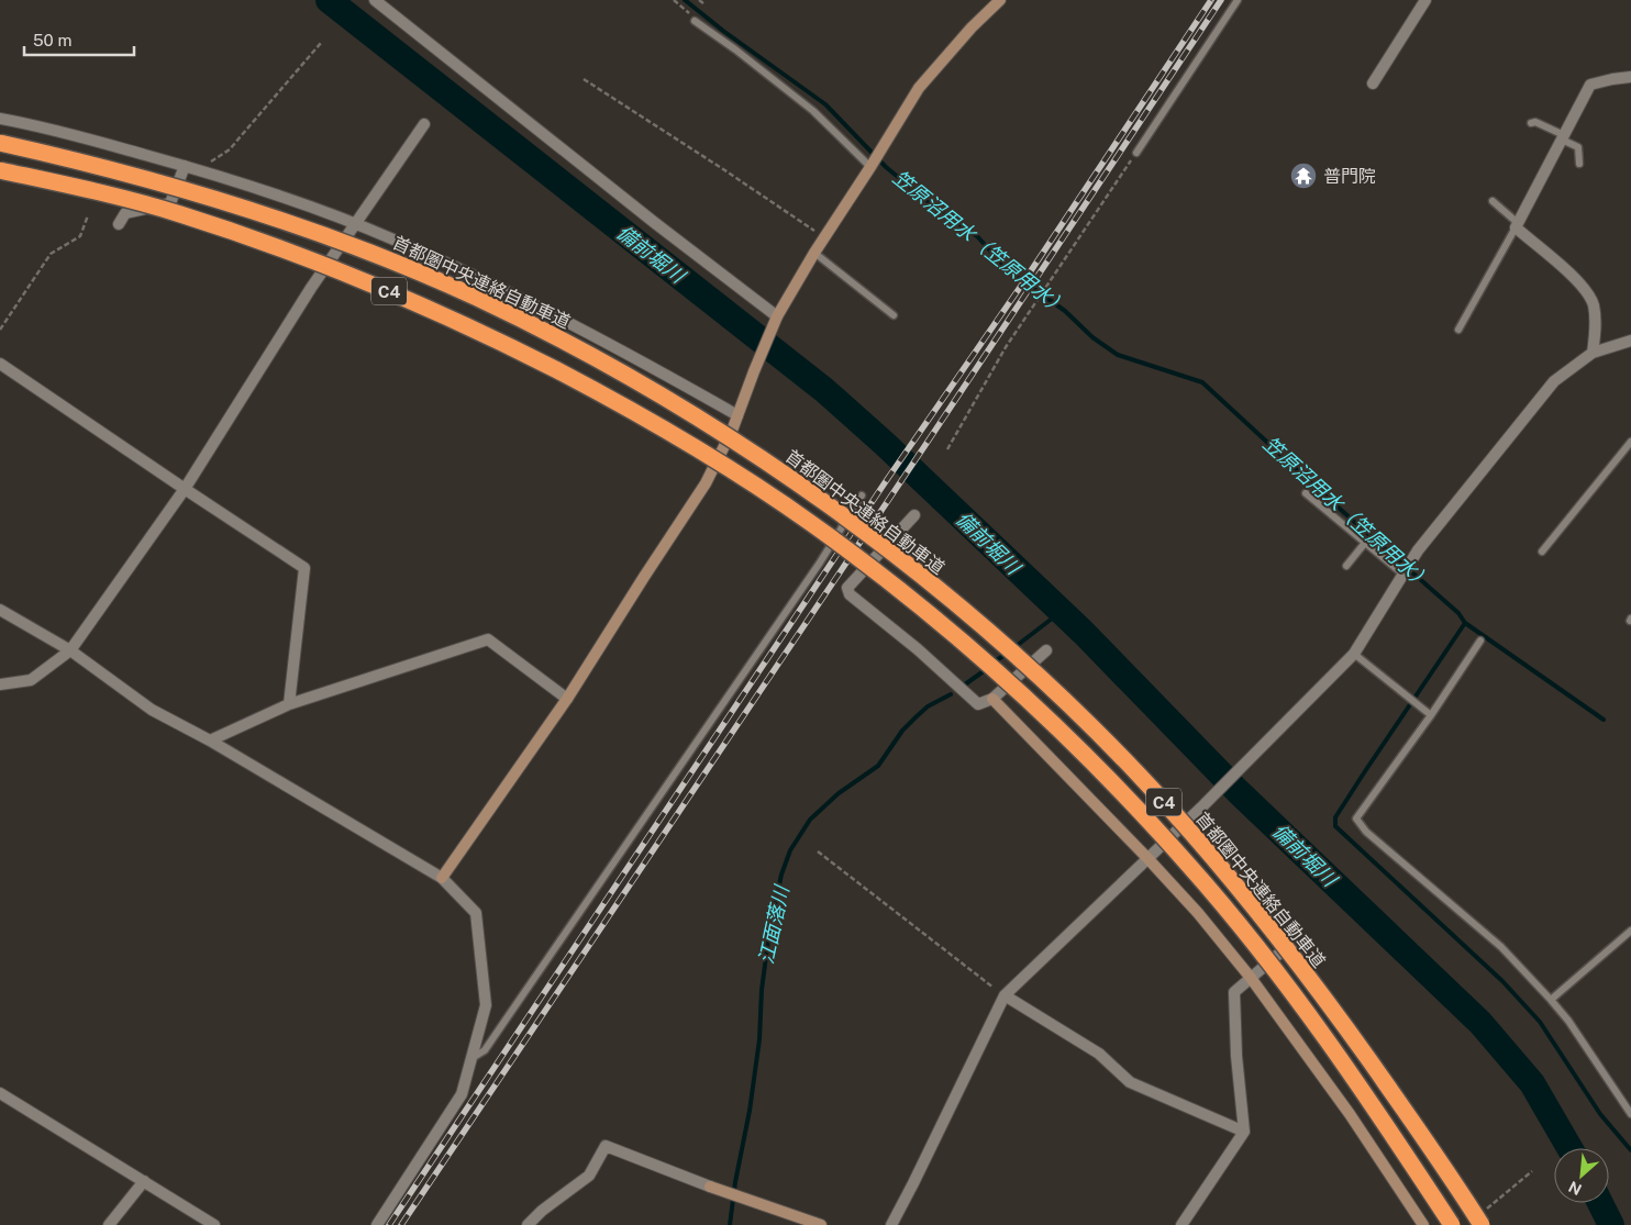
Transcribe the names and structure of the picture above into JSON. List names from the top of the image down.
{
  "streets": {
    "highway": ["首都圏中央連絡自動車道", "C4"]
  },
  "water": ["笠原沼用水（笠原用水）", "備前堀川", "江面落川"],
  "places": {
    "temple": ["普門院"]
  },
  "scale_bar": "50 m",
  "north": "bottom left"
}
